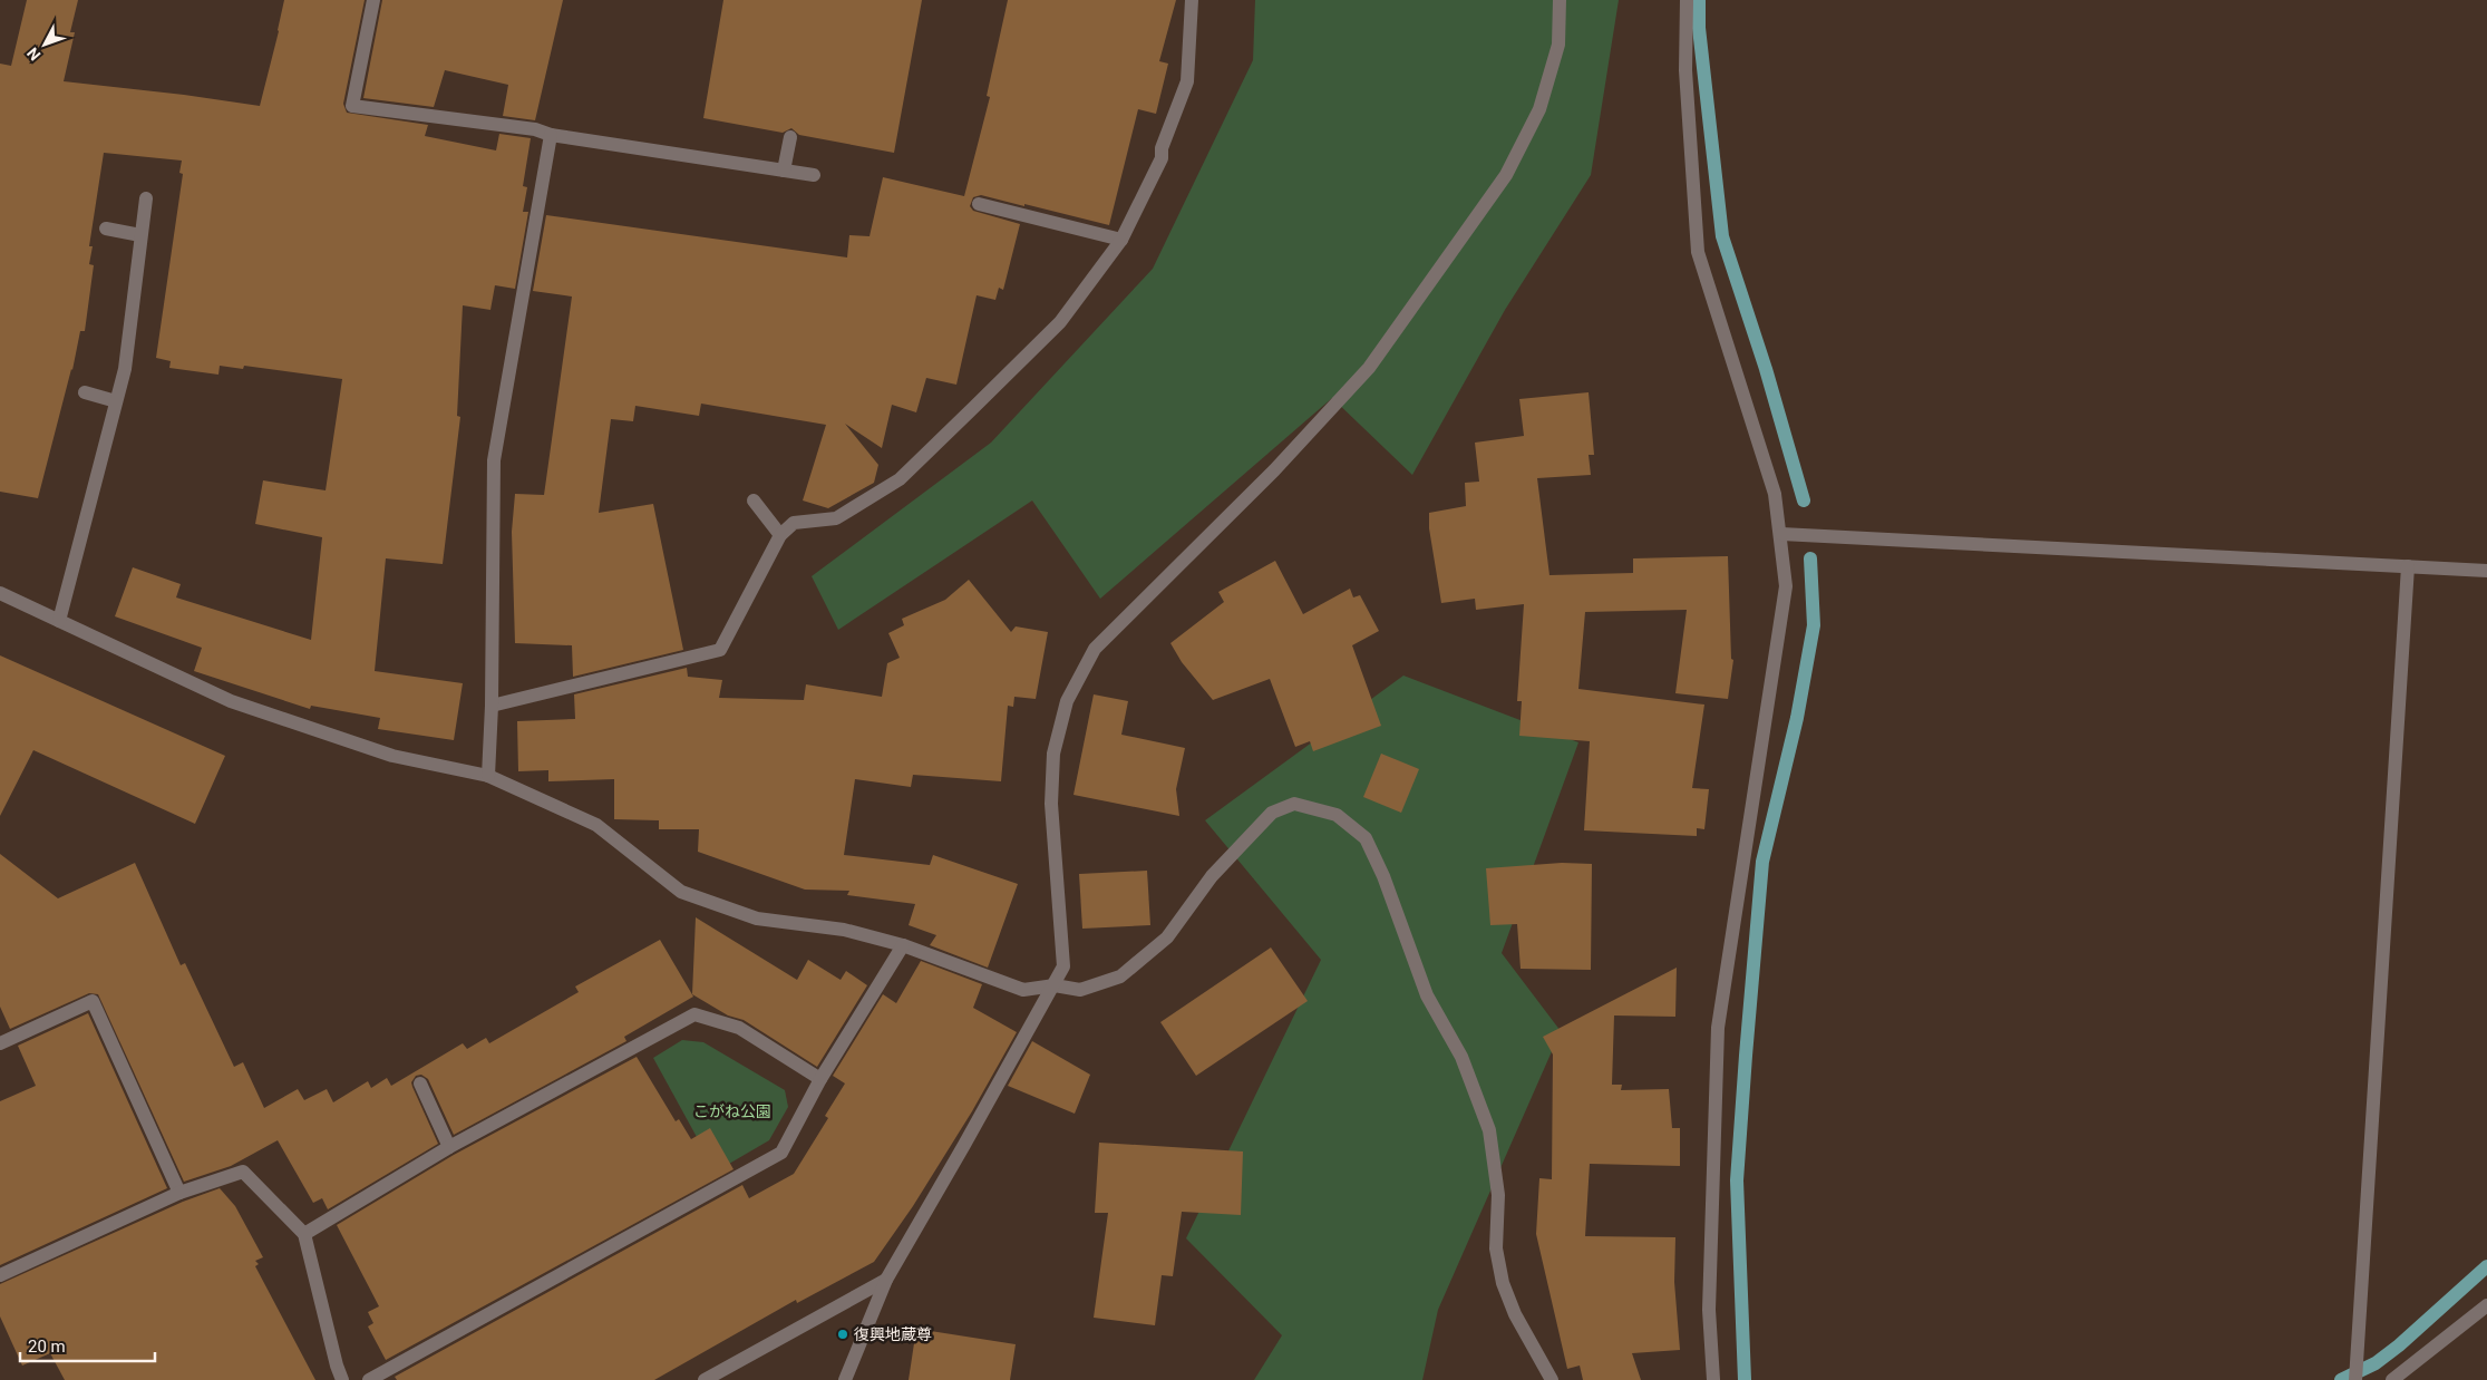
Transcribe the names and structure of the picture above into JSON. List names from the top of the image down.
{
  "parks": ["こがね公園"],
  "places": ["復興地蔵尊"],
  "scale_bar": "20 m",
  "north": "bottom left"
}
